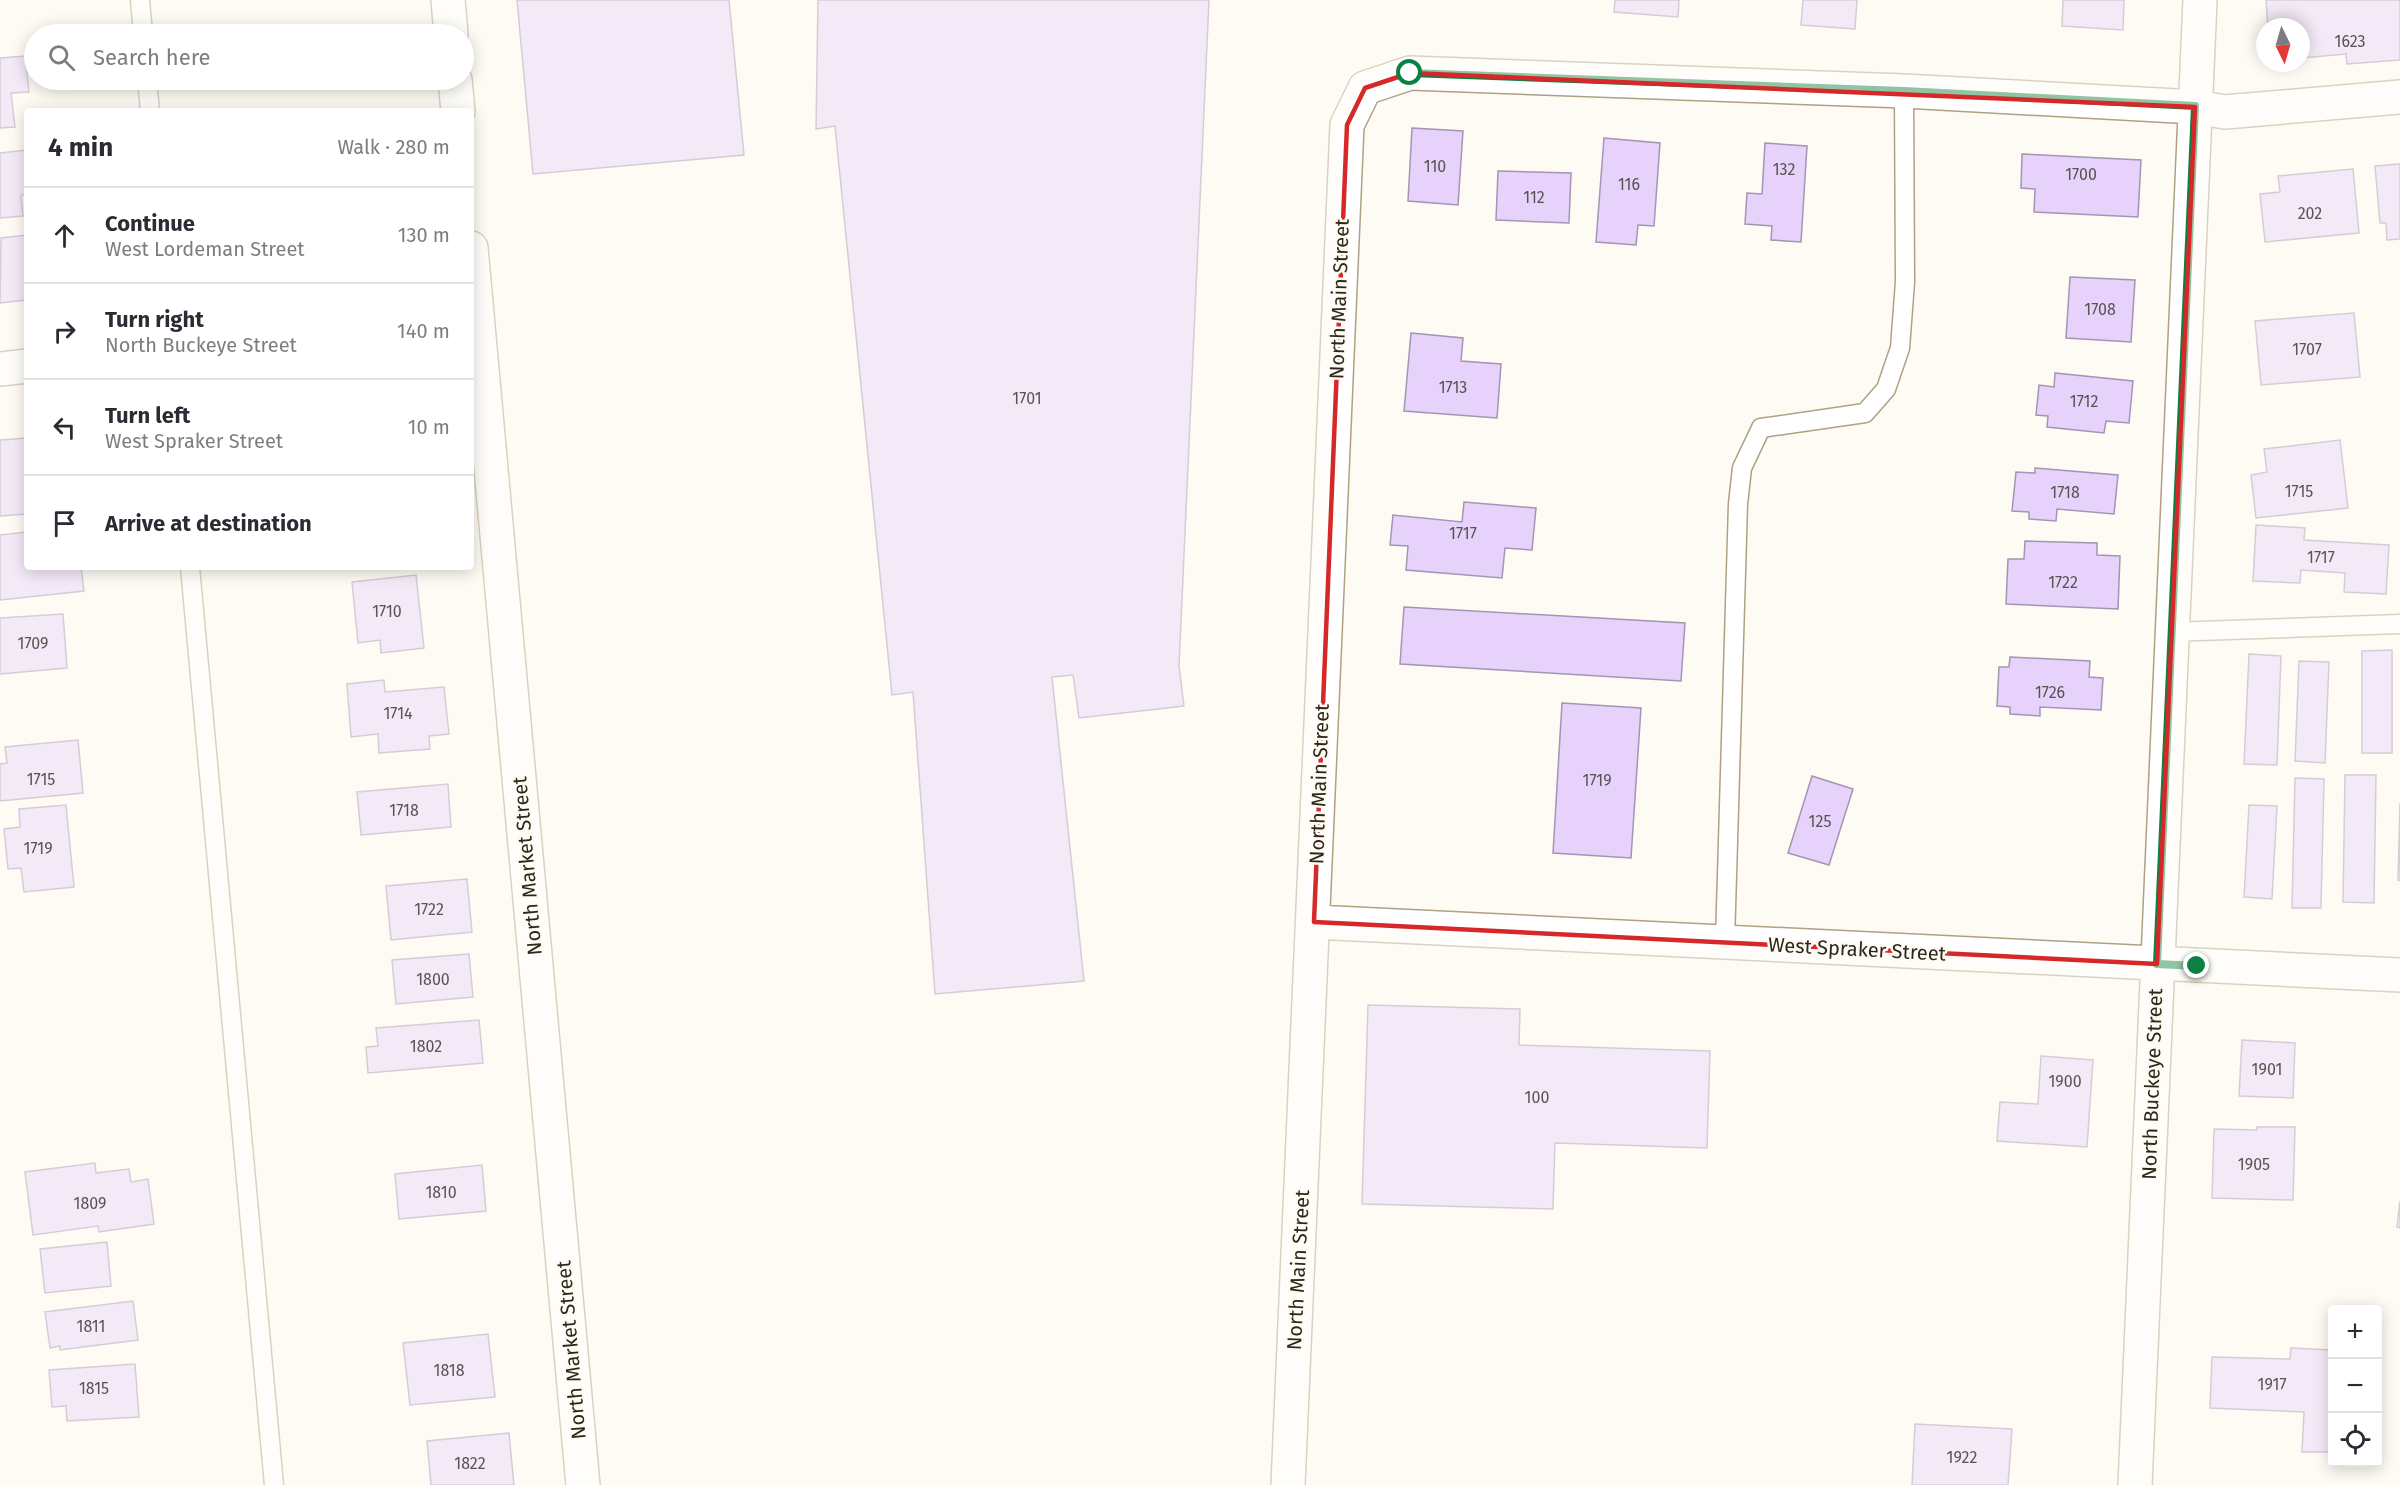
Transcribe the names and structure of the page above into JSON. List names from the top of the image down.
{
  "streets": {
    "street": [
      "North Main Street",
      "North Market Street",
      "West Spraker Street",
      "North Buckeye Street"
    ]
  },
  "crossings": [
    ["North Main Street", "West Spraker Street"],
    ["West Spraker Street", "North Buckeye Street"]
  ],
  "house_numbers": [
    "1623",
    "110",
    "132",
    "1700",
    "116",
    "112",
    "202",
    "1708",
    "1707",
    "1713",
    "1701",
    "1712",
    "1715",
    "1718",
    "1717",
    "1717",
    "1722",
    "1710",
    "1709",
    "1726",
    "1714",
    "1715",
    "1719",
    "1718",
    "125",
    "1719",
    "1722",
    "1800",
    "1802",
    "1901",
    "1900",
    "100",
    "1905",
    "1810",
    "1809",
    "1811",
    "1818",
    "1917",
    "1815",
    "1922",
    "1822"
  ],
  "north": "bottom",
  "page": {
    "search": "Search here",
    "heading": ["4 min", "Walk · 280 m"],
    "list": [
      ["Continue", "West Lordeman Street", "130 m"],
      ["Turn right", "North Buckeye Street", "140 m"],
      ["Turn left", "West Spraker Street", "10 m"],
      "Arrive at destination"
    ],
    "map_buttons": ["+", "−"]
  }
}
